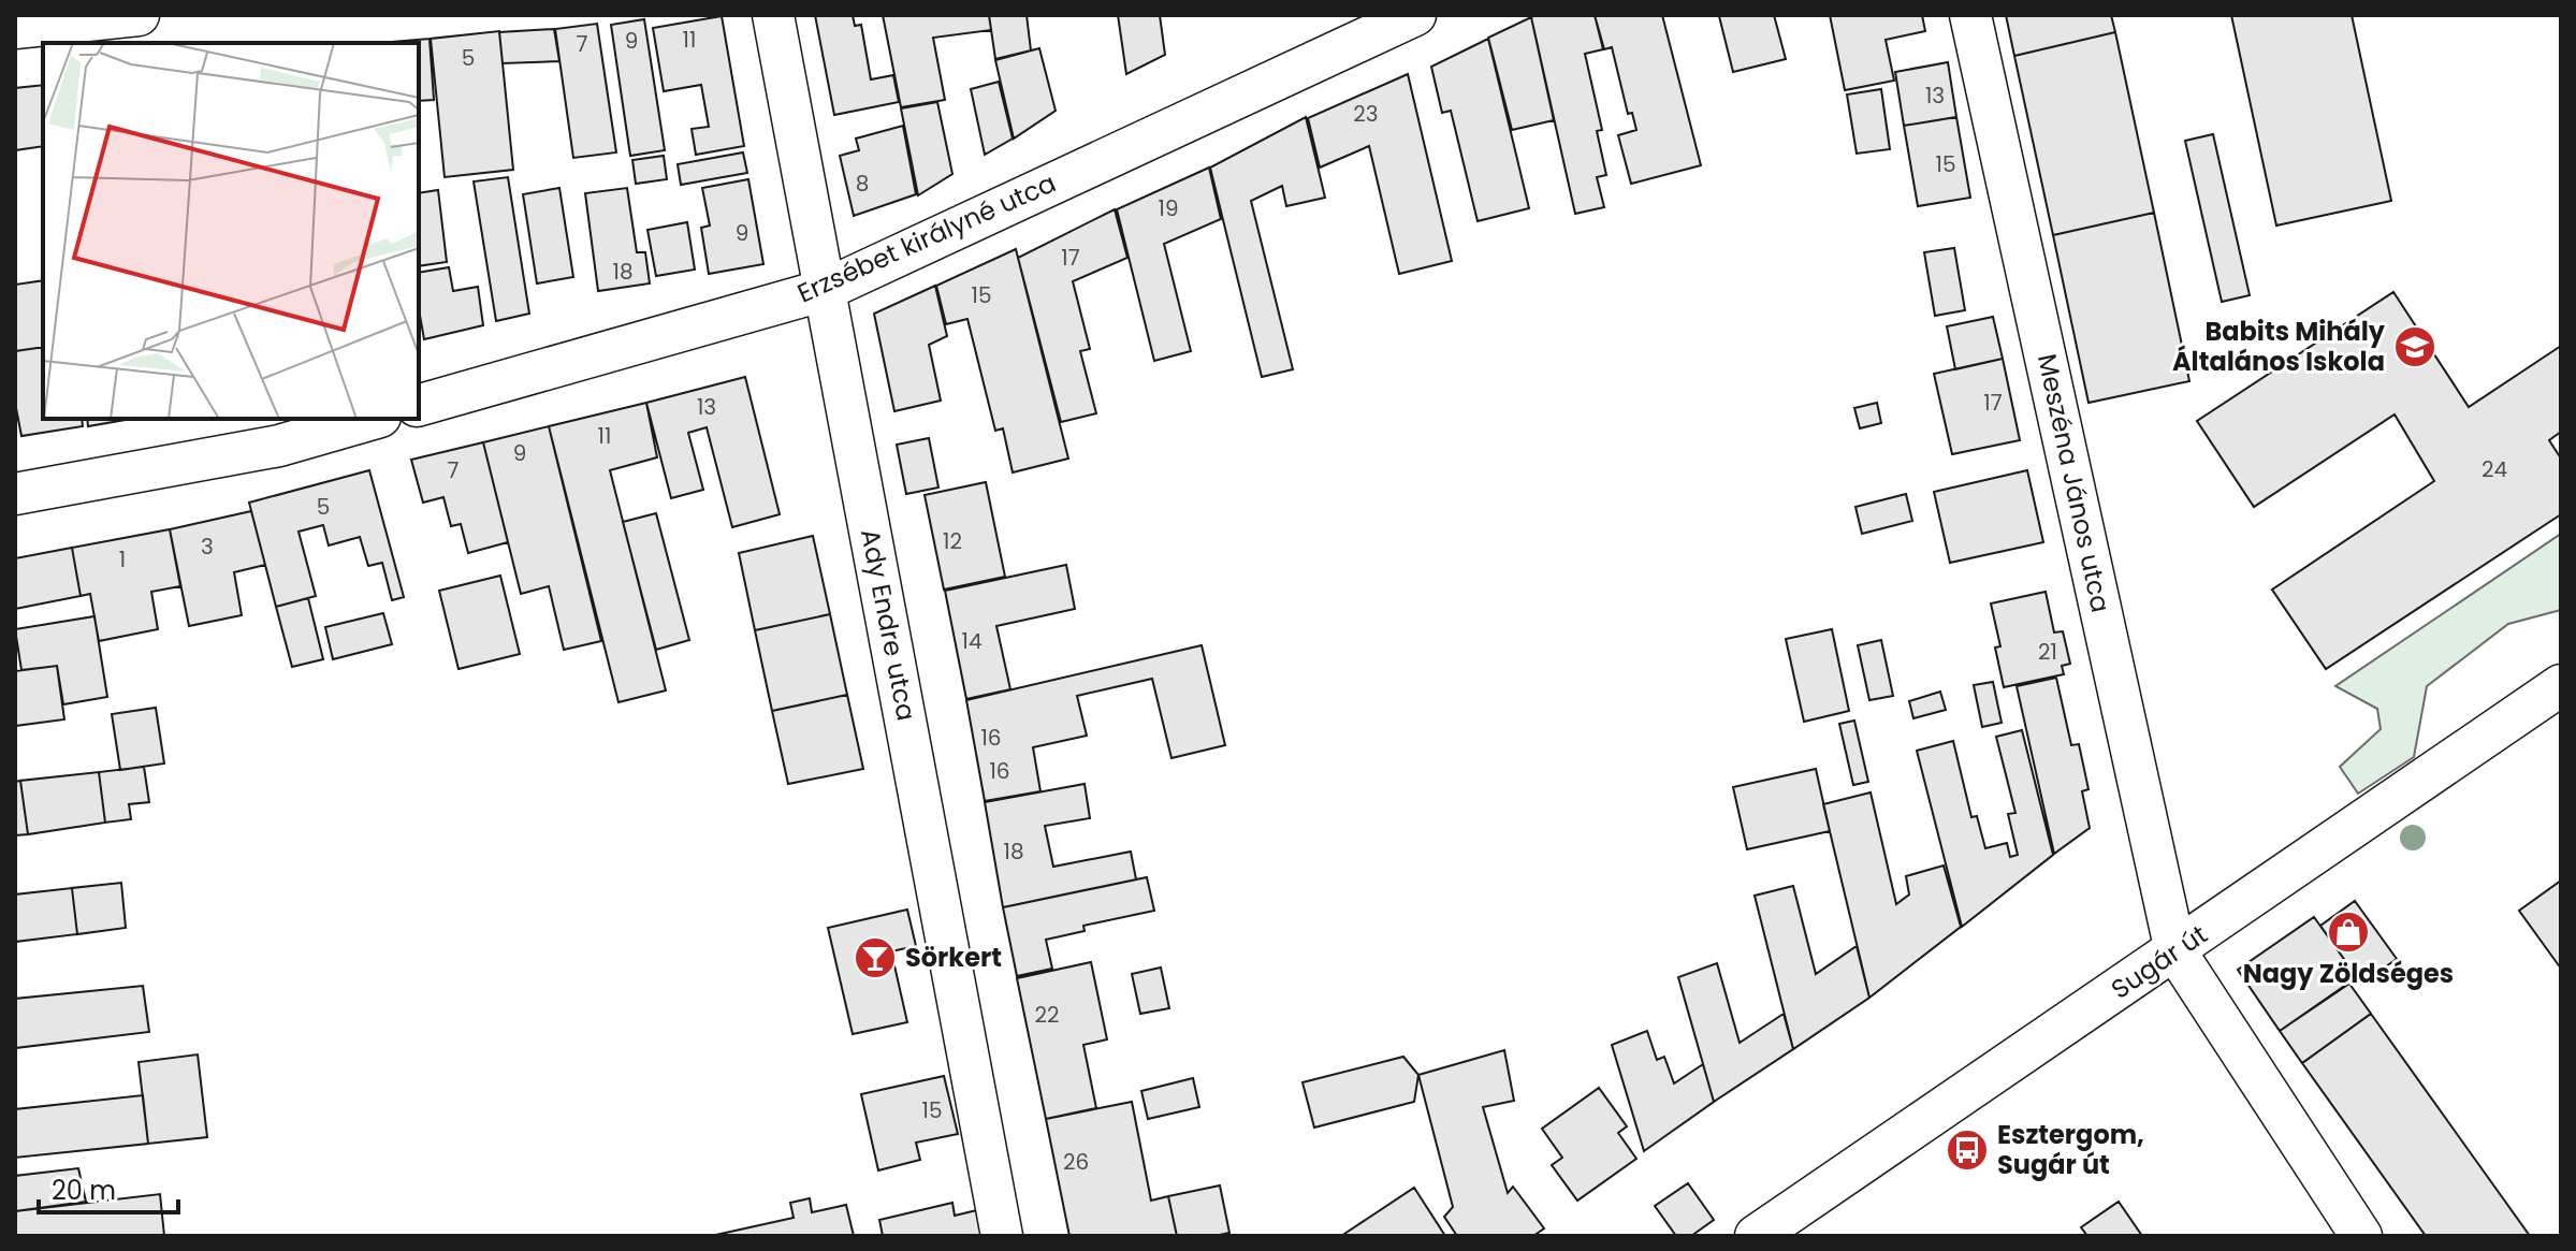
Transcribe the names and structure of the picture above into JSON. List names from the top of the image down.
{
  "streets": {
    "street": [
      "Erzsébet királyné utca",
      "Meszéna János utca",
      "Ady Endre utca",
      "Sugár út"
    ]
  },
  "crossings": [
    ["Erzsébet királyné utca", "Ady Endre utca"],
    ["Meszéna János utca", "Sugár út"]
  ],
  "places": {
    "school or university": ["Babits Mihály Általános Iskola"],
    "shop": ["Nagy Zöldséges"],
    "bar": ["Sörkert"],
    "bus stop": ["Esztergom, Sugár út"]
  },
  "house_numbers": [
    "11",
    "9",
    "7",
    "5",
    "13",
    "23",
    "15",
    "8",
    "19",
    "9",
    "17",
    "18",
    "15",
    "17",
    "13",
    "11",
    "9",
    "24",
    "7",
    "5",
    "12",
    "3",
    "1",
    "14",
    "21",
    "16",
    "16",
    "18",
    "22",
    "15",
    "26"
  ],
  "scale_bar": "20 m"
}
